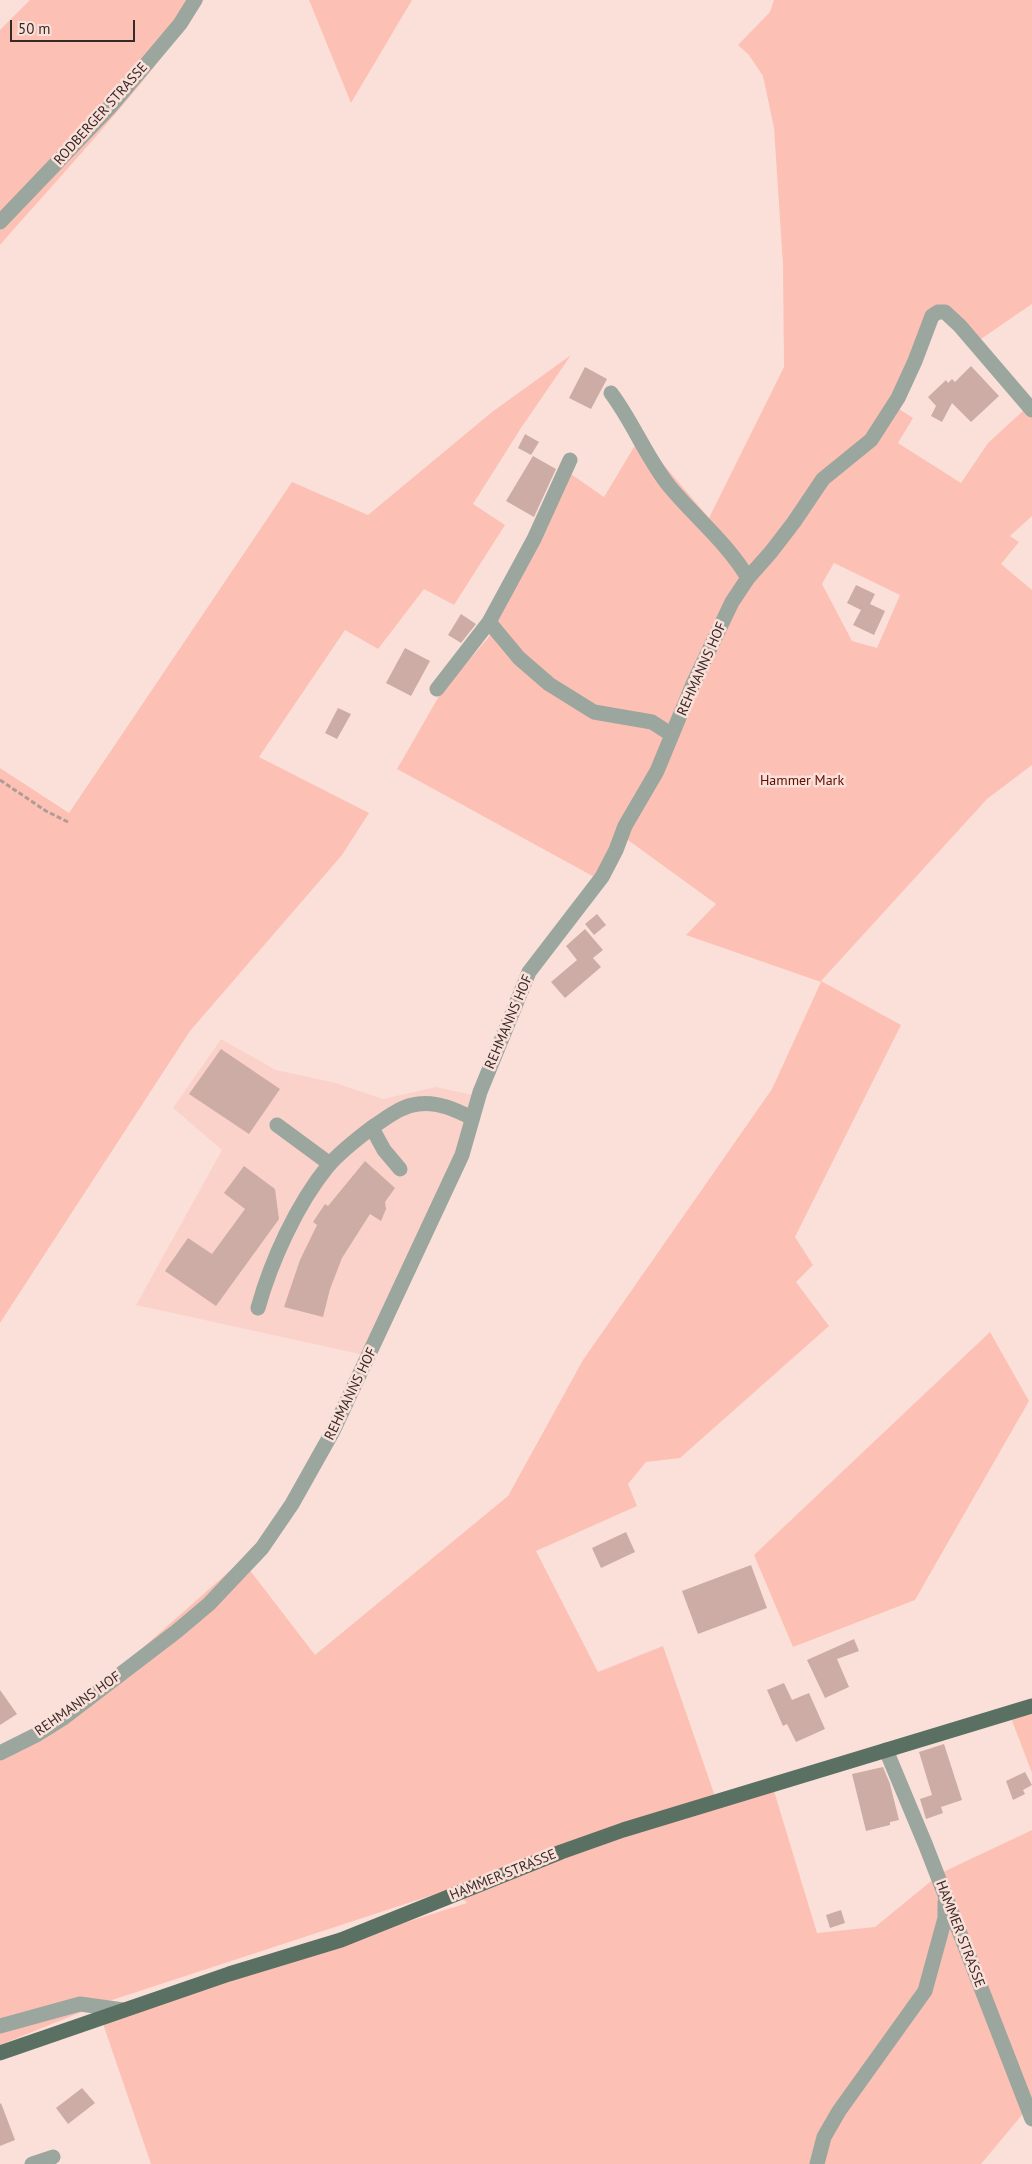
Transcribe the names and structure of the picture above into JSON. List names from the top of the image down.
{
  "streets": {
    "main road": ["HAMMER STRASSE"],
    "street": ["RODBERGER STRASSE", "REHMANNS HOF"]
  },
  "parks": ["Hammer Mark"],
  "scale_bar": "50 m"
}
